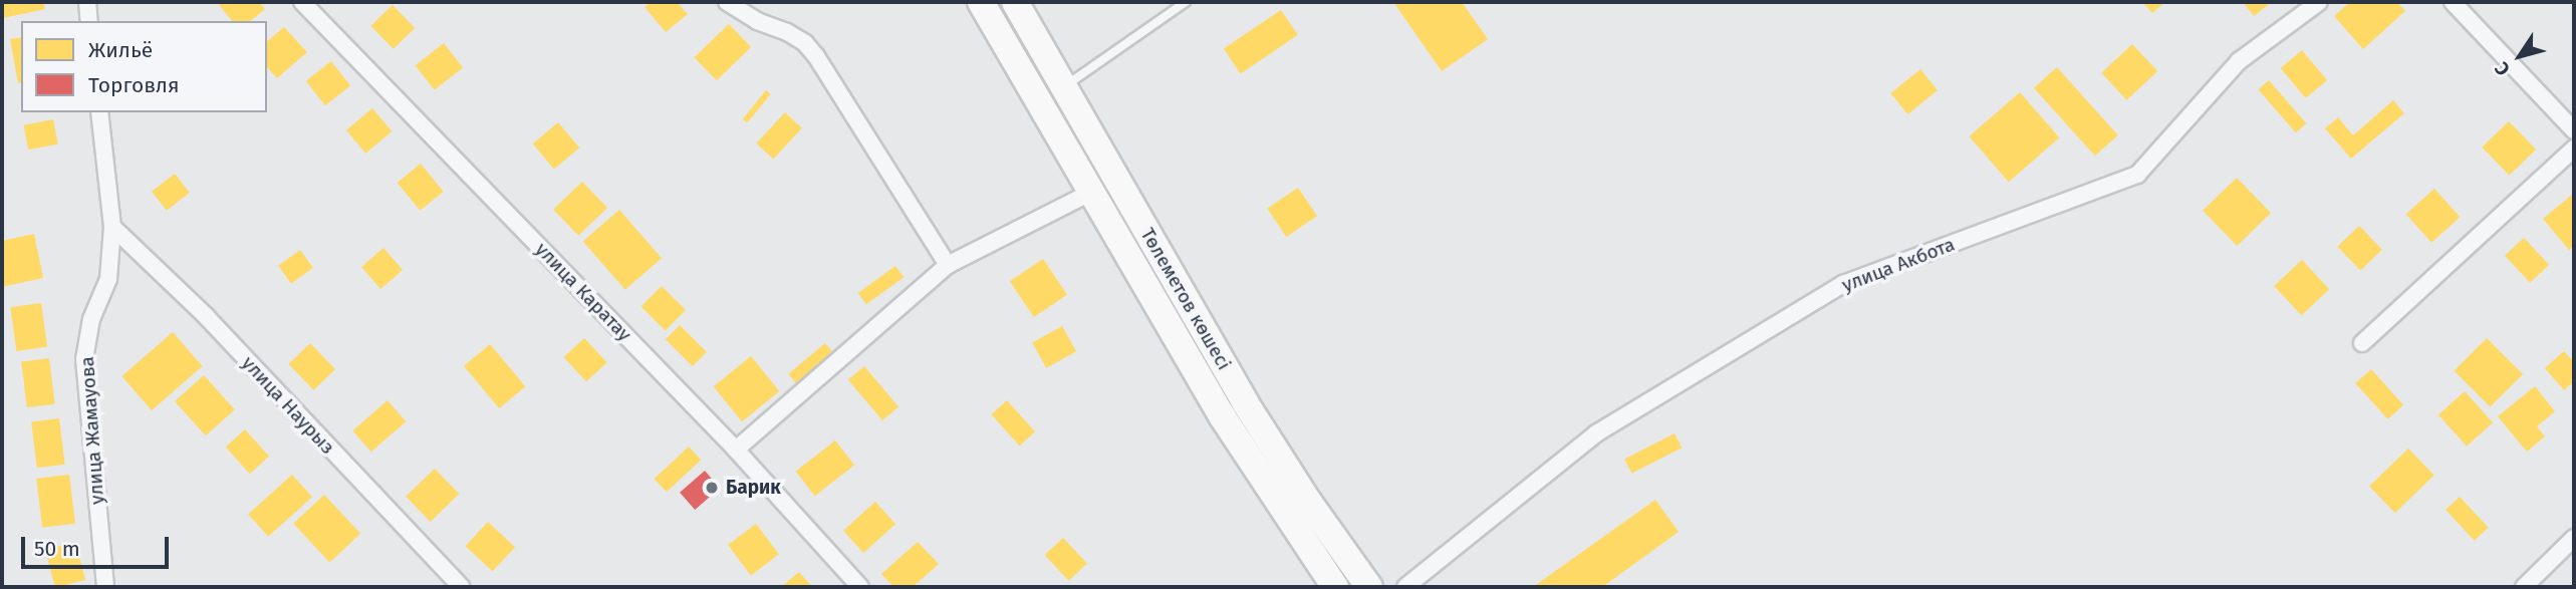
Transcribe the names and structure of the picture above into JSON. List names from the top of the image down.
{
  "streets": {
    "main road": ["Төлеметов көшесі"],
    "street": [
      "улица Акбота",
      "улица Каратау",
      "улица Наурыз",
      "улица Жамауова"
    ]
  },
  "crossings": [
    ["улица Наурыз", "улица Жамауова"]
  ],
  "places": ["Барик"],
  "legend": ["Жильё", "Торговля"],
  "scale_bar": "50 m",
  "north": "bottom left"
}
